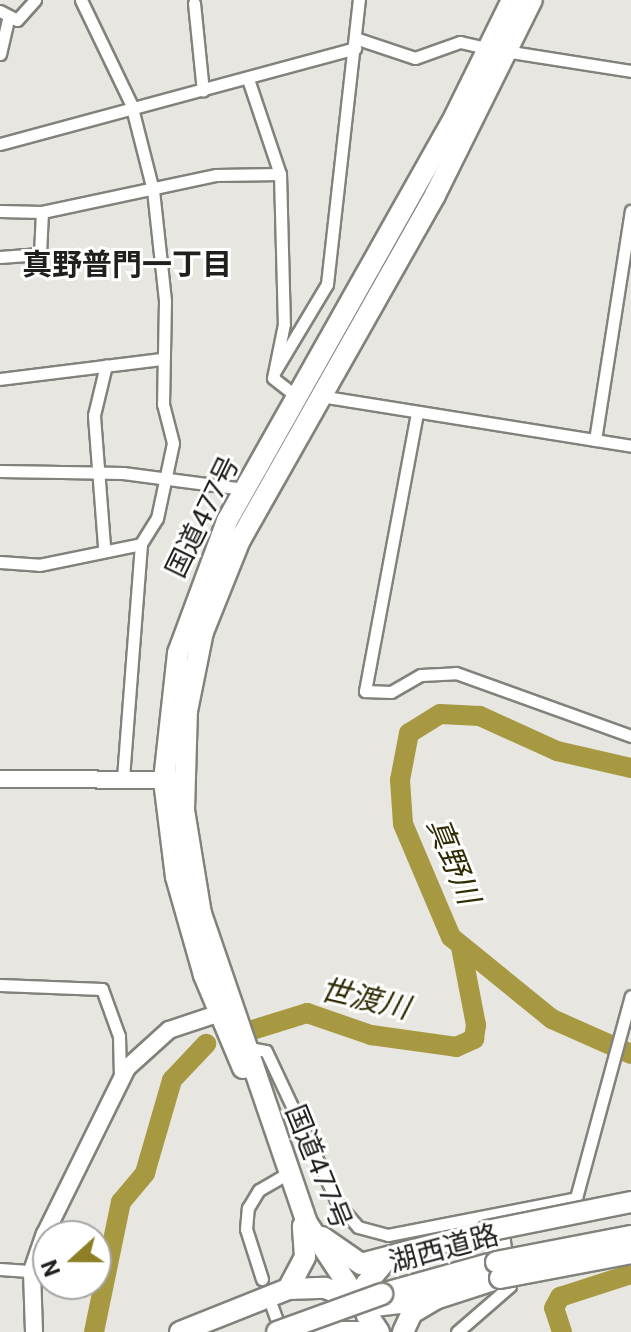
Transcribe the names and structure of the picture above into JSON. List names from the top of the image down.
{
  "streets": {
    "highway": ["国道477号", "湖西道路"]
  },
  "crossings": [
    ["国道477号", "湖西道路"]
  ],
  "districts": ["真野普門一丁目"],
  "water": ["真野川", "世渡川"],
  "north": "left"
}
